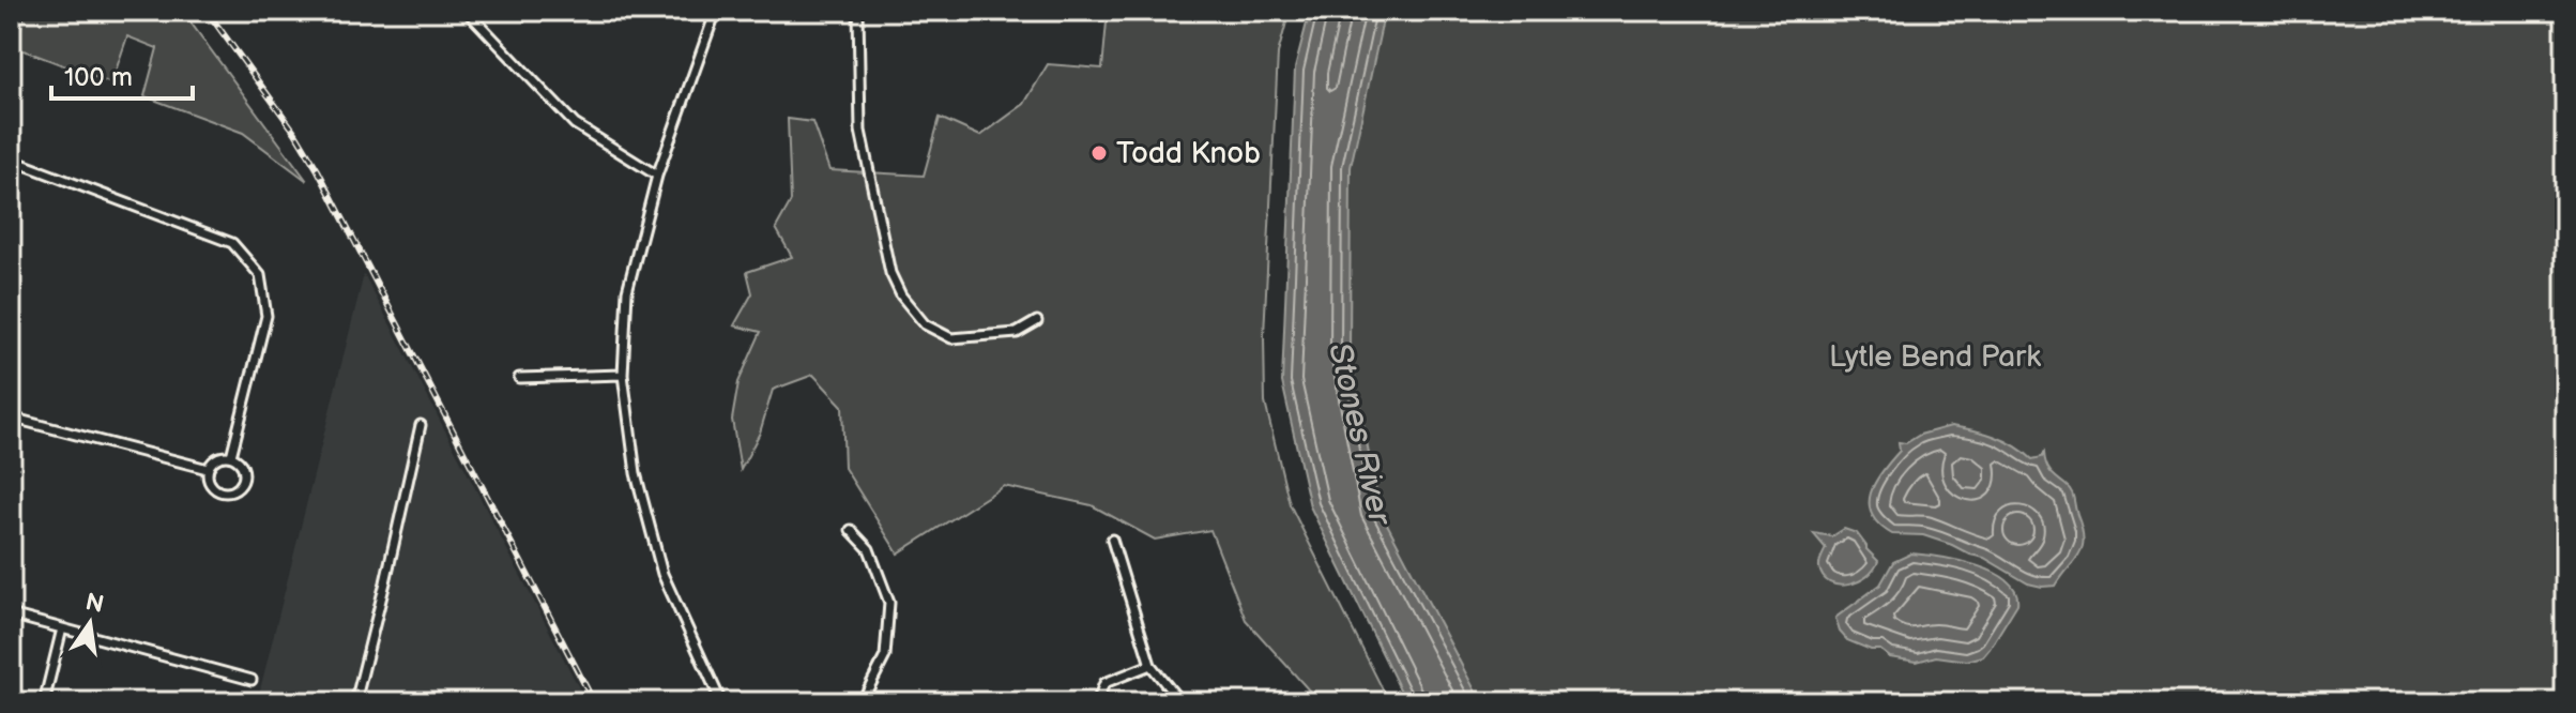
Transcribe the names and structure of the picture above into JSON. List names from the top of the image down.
{
  "water": ["Stones River"],
  "parks": ["Lytle Bend Park"],
  "places": ["Todd Knob"],
  "scale_bar": "100 m",
  "north": "top"
}
